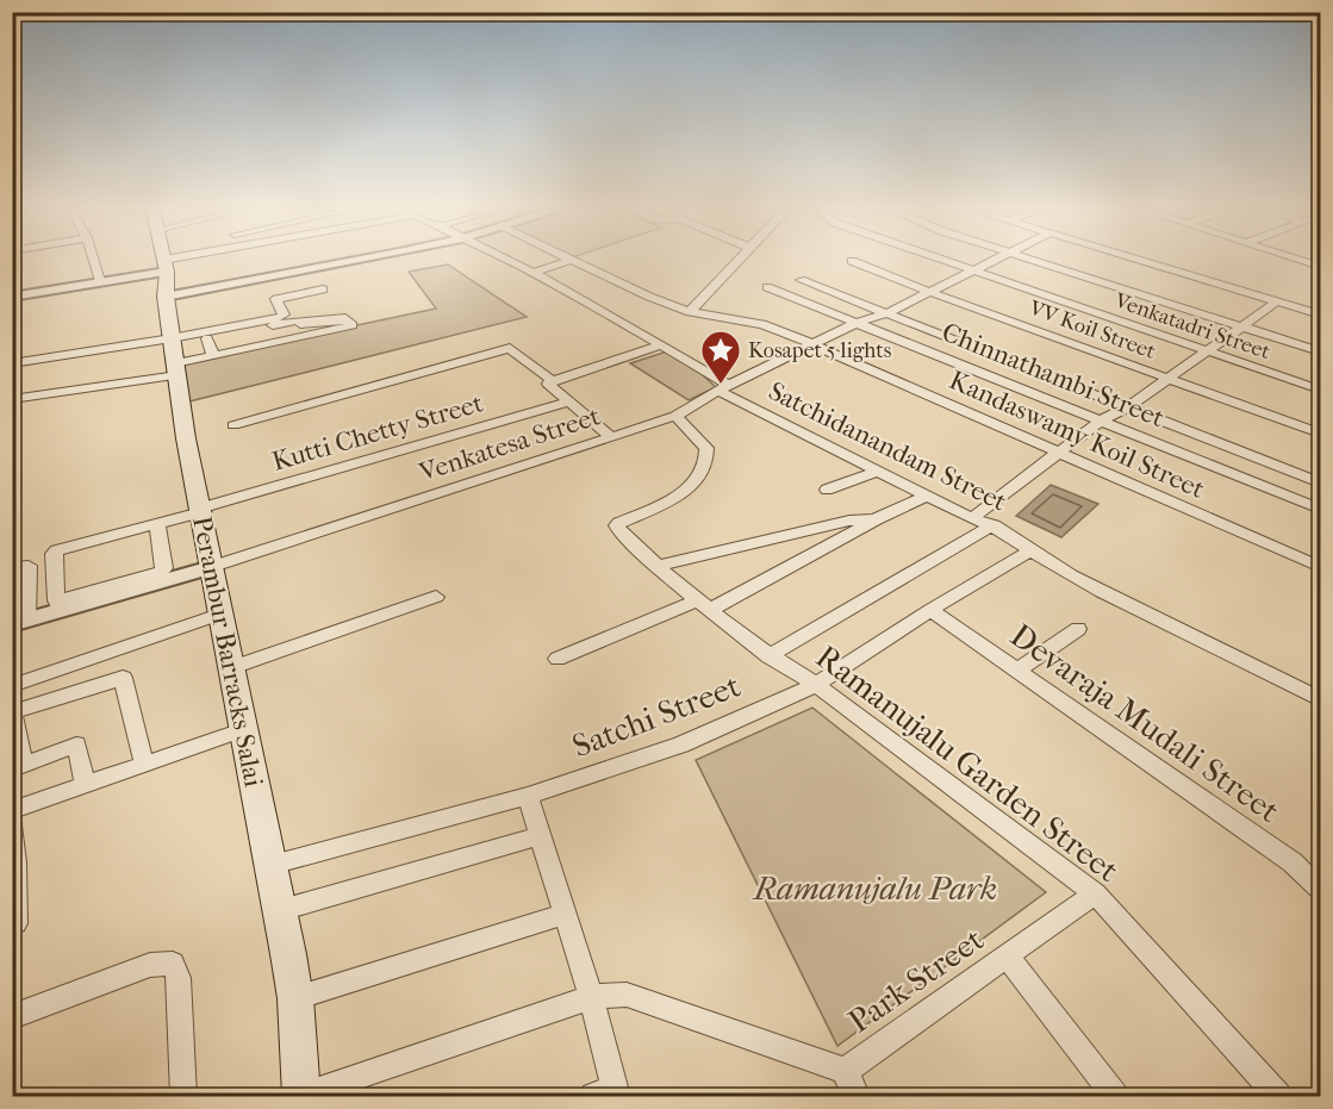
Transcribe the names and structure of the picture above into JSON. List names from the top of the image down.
{
  "streets": {
    "main road": ["Perambur Barracks Salai"],
    "street": [
      "Venkatadri Street",
      "VV Koil Street",
      "Chinnathambi Street",
      "Kutti Chetty Street",
      "Kandaswamy Koil Street",
      "Venkatesa Street",
      "Satchidanandam Street",
      "Satchi Street",
      "Devaraja Mudali Street",
      "Ramanujalu Garden Street",
      "Park Street"
    ]
  },
  "crossings": [
    ["Venkatadri Street", "Venkatesa Street"],
    ["VV Koil Street", "Venkatesa Street"],
    ["Chinnathambi Street", "Venkatesa Street"],
    ["Kutti Chetty Street", "Perambur Barracks Salai"],
    ["Kandaswamy Koil Street", "Venkatesa Street"],
    ["Venkatesa Street", "Satchidanandam Street"],
    ["Venkatesa Street", "Perambur Barracks Salai"],
    ["Venkatesa Street", "Ramanujalu Garden Street"],
    ["Satchidanandam Street", "Satchi Street"],
    ["Perambur Barracks Salai", "Satchi Street"],
    ["Satchi Street", "Devaraja Mudali Street"],
    ["Satchi Street", "Ramanujalu Garden Street"],
    ["Ramanujalu Garden Street", "Park Street"]
  ],
  "parks": ["Ramanujalu Park"],
  "places": {
    "place": ["Kosapet 5 lights"]
  }
}
